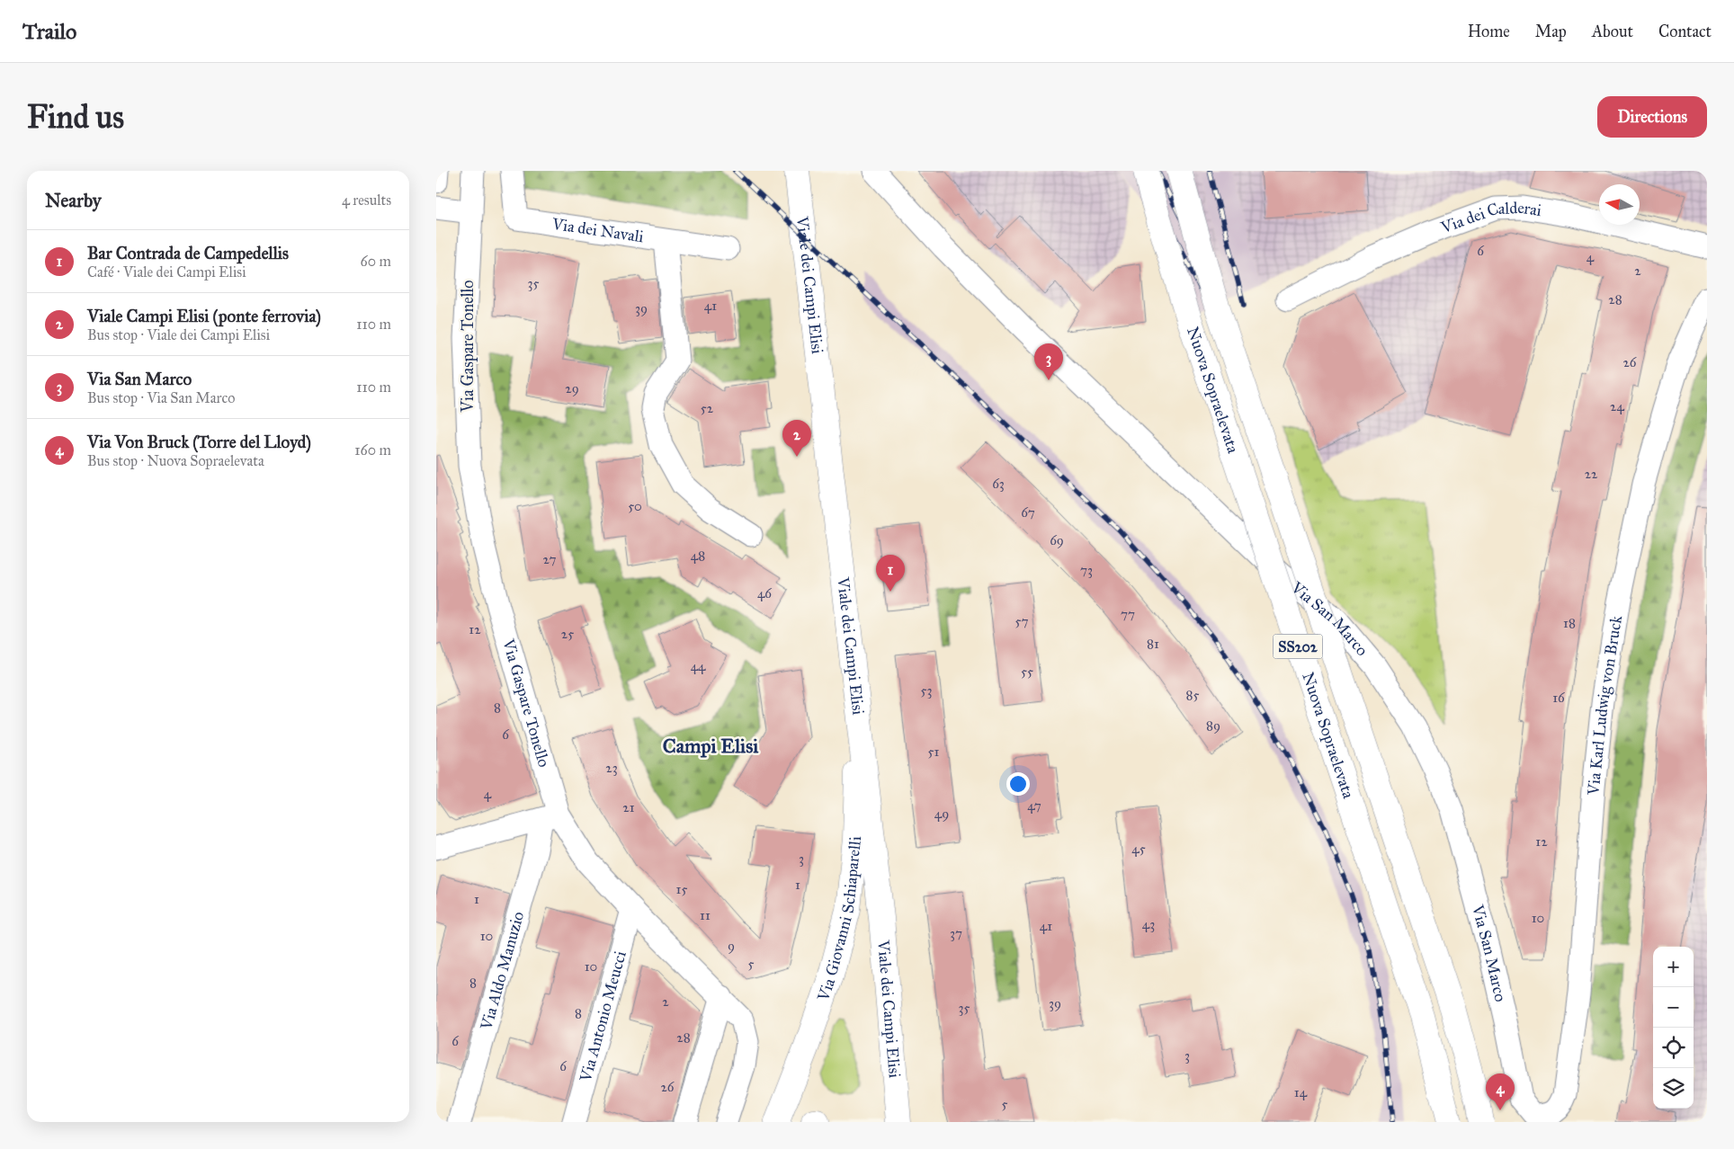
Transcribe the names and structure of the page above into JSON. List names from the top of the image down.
{
  "streets": {
    "main road": [
      "Viale dei Campi Elisi",
      "Nuova Sopraelevata",
      "SS202",
      "Via Giovanni Schiaparelli"
    ],
    "street": [
      "Via dei Calderai",
      "Via dei Navali",
      "Via Gaspare Tonello",
      "Via San Marco",
      "Via Karl Ludwig von Bruck",
      "Via Aldo Manuzio",
      "Via Antonio Meucci"
    ]
  },
  "crossings": [
    ["Viale dei Campi Elisi", "Via Giovanni Schiaparelli"],
    ["Via Gaspare Tonello", "Via Aldo Manuzio"],
    ["Via Gaspare Tonello", "Via Antonio Meucci"],
    ["Via San Marco", "Via Karl Ludwig von Bruck"]
  ],
  "districts": ["Campi Elisi"],
  "house_numbers": [
    "6",
    "4",
    "2",
    "35",
    "28",
    "41",
    "39",
    "26",
    "29",
    "24",
    "52",
    "22",
    "63",
    "50",
    "67",
    "69",
    "48",
    "27",
    "73",
    "46",
    "77",
    "57",
    "18",
    "12",
    "25",
    "81",
    "44",
    "55",
    "53",
    "85",
    "16",
    "8",
    "89",
    "6",
    "51",
    "23",
    "4",
    "47",
    "21",
    "49",
    "12",
    "45",
    "3",
    "1",
    "15",
    "1",
    "11",
    "10",
    "43",
    "41",
    "37",
    "10",
    "9",
    "5",
    "10",
    "8",
    "2",
    "39",
    "35",
    "8",
    "28",
    "6",
    "3",
    "6",
    "26",
    "14",
    "5"
  ],
  "north": "left",
  "page": {
    "header": "Trailo",
    "nav": [
      "Home",
      "Map",
      "About",
      "Contact"
    ],
    "buttons": "Directions",
    "title": "Find us",
    "heading": ["Nearby", "4 results"],
    "list": [
      {
        "mark": "1",
        "name": "Bar Contrada de Campedellis",
        "note": "Café · Viale dei Campi Elisi",
        "value": "60 m"
      },
      {
        "mark": "2",
        "name": "Viale Campi Elisi (ponte ferrovia)",
        "note": "Bus stop · Viale dei Campi Elisi",
        "value": "110 m"
      },
      {
        "mark": "3",
        "name": "Via San Marco",
        "note": "Bus stop · Via San Marco",
        "value": "110 m"
      },
      {
        "mark": "4",
        "name": "Via Von Bruck (Torre del Lloyd)",
        "note": "Bus stop · Nuova Sopraelevata",
        "value": "160 m"
      }
    ],
    "pins": [
      "3",
      "2",
      "1",
      "4"
    ],
    "map_buttons": ["+", "−"]
  }
}
